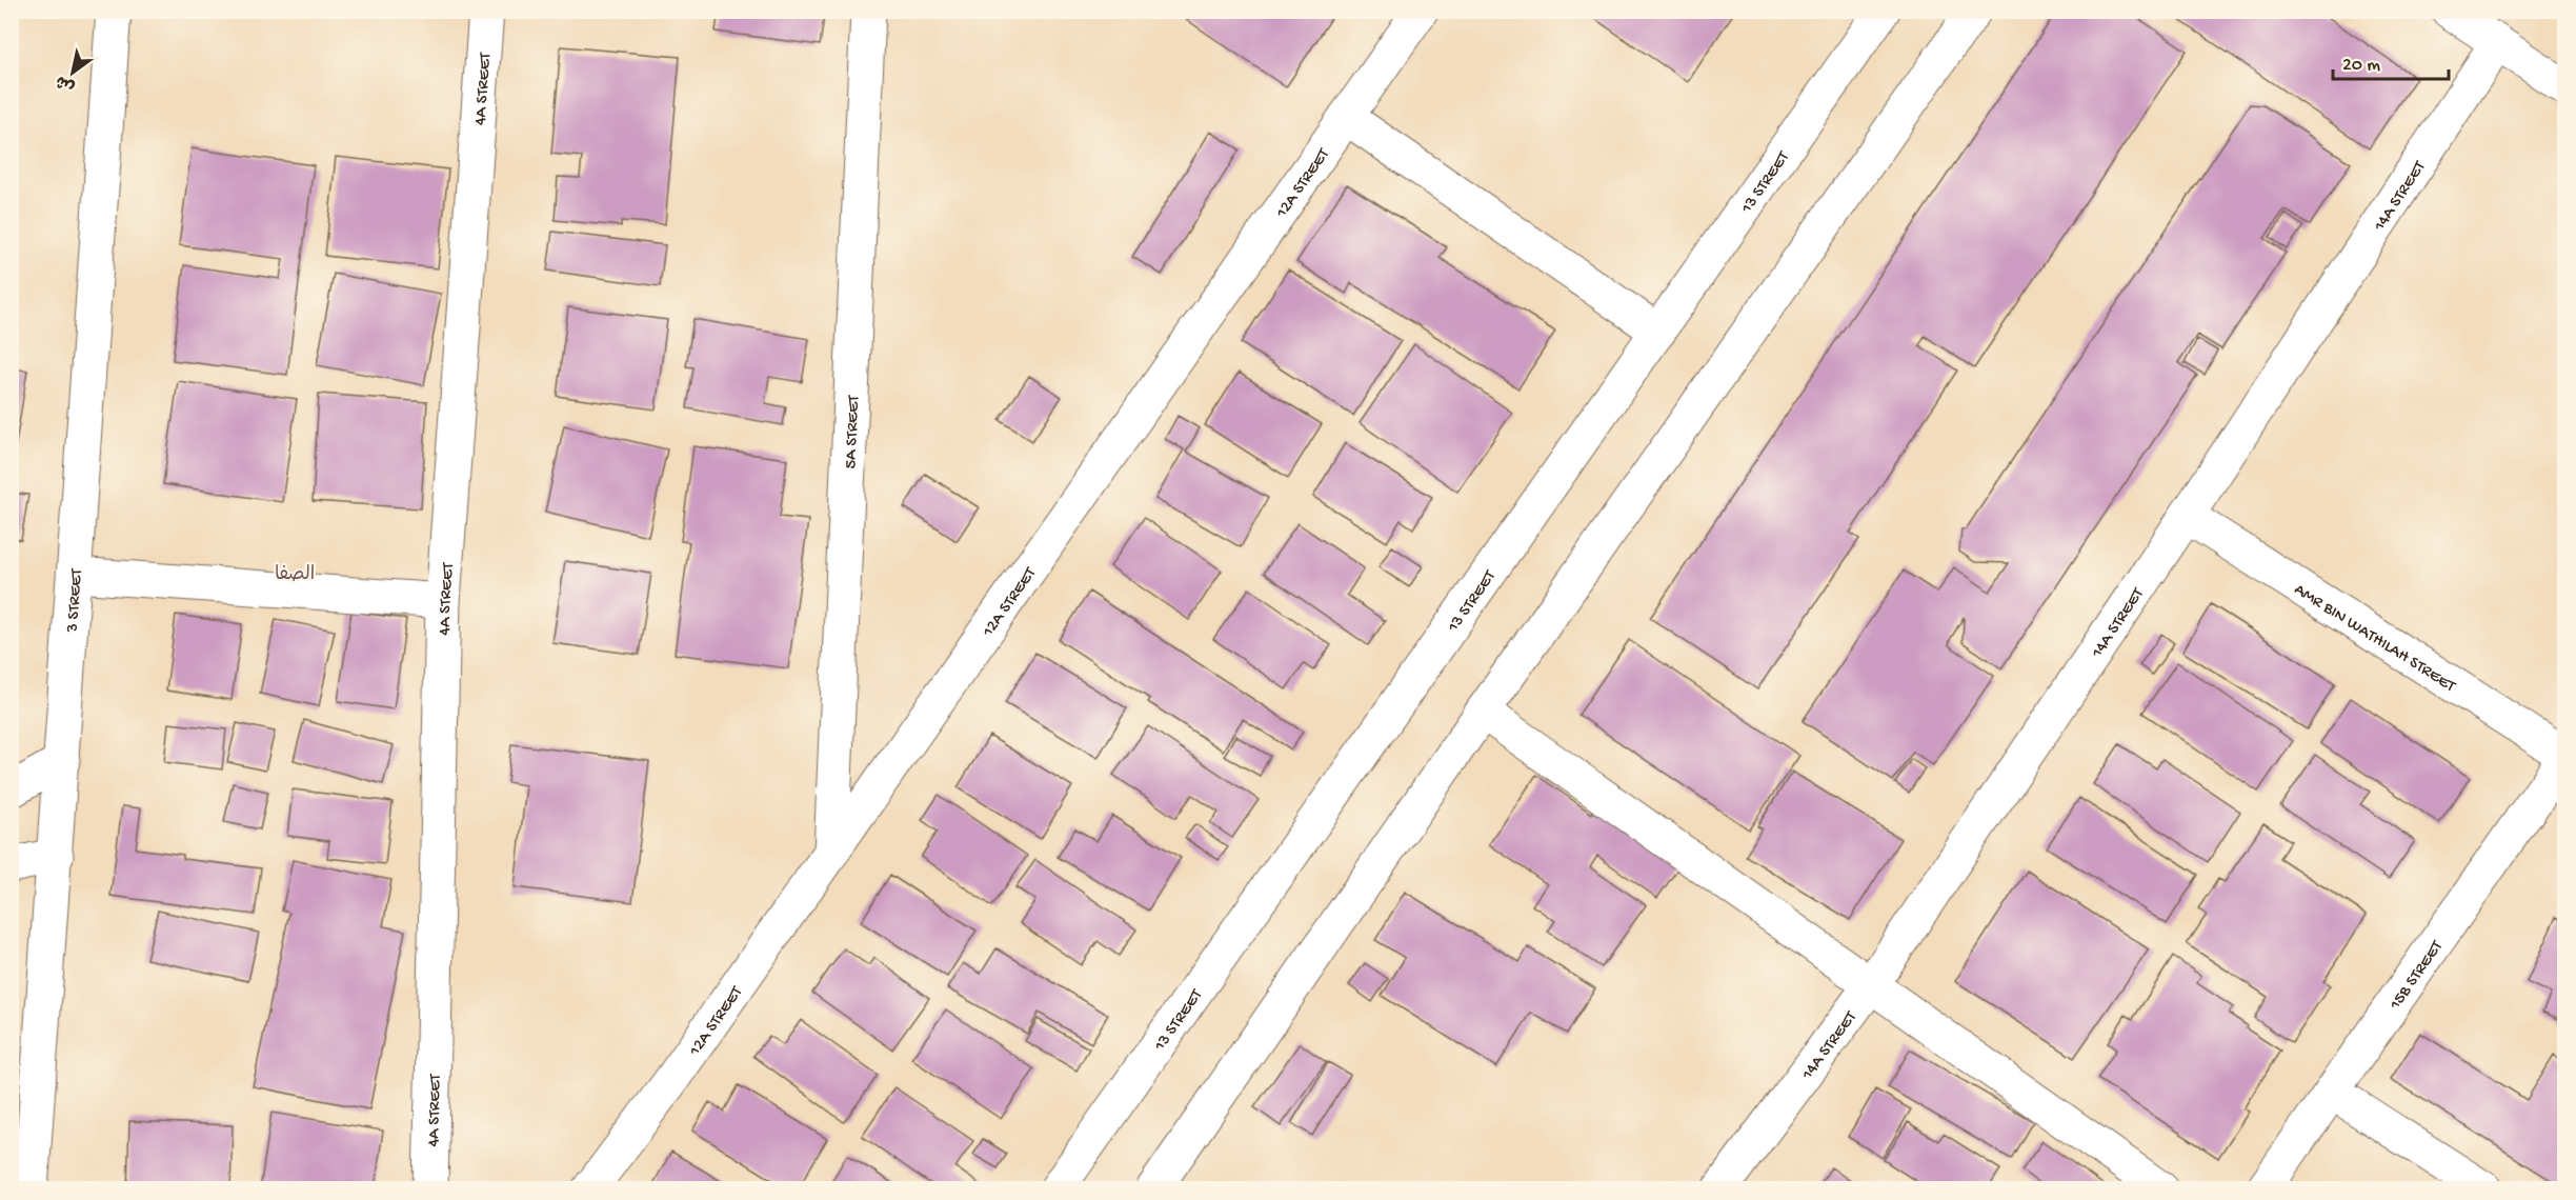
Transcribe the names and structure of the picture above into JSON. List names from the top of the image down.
{
  "streets": {
    "street": [
      "4A STREET",
      "12A STREET",
      "13 STREET",
      "14A STREET",
      "5A STREET",
      "3 STREET",
      "AMR BIN WATHILAH STREET",
      "15B STREET"
    ]
  },
  "crossings": [
    ["12A STREET", "5A STREET"],
    ["14A STREET", "AMR BIN WATHILAH STREET"],
    ["AMR BIN WATHILAH STREET", "15B STREET"]
  ],
  "districts": ["الصفا"],
  "scale_bar": "20 m",
  "north": "bottom left"
}
